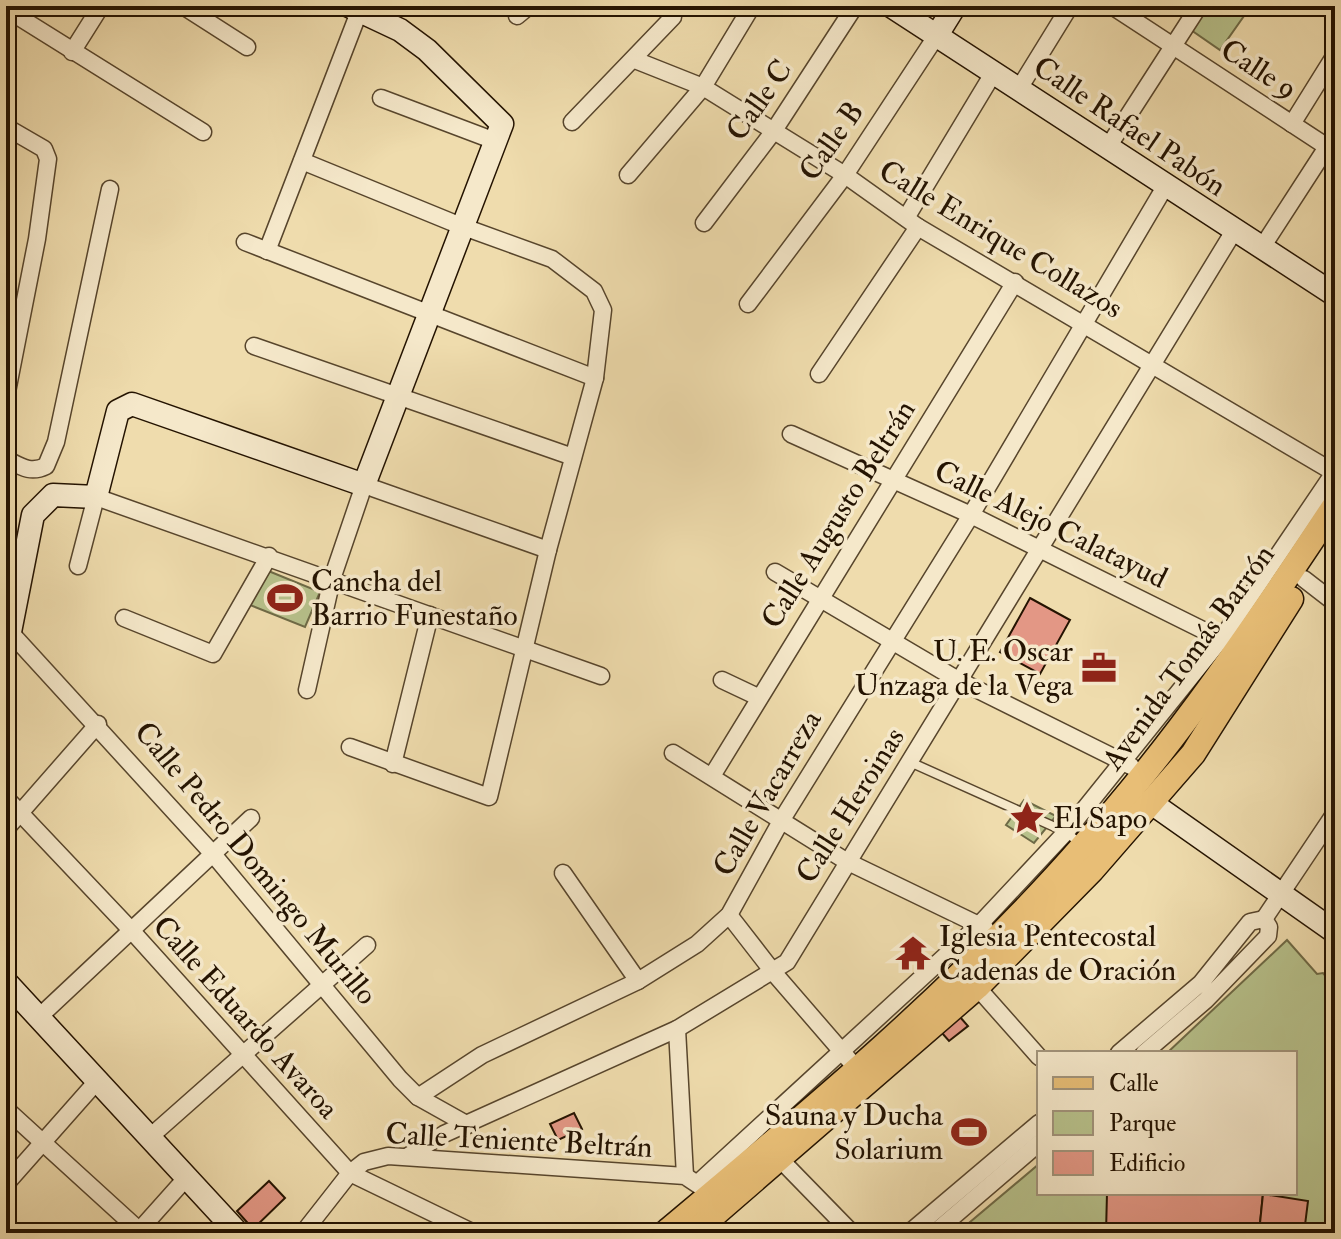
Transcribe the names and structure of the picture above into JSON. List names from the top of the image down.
{
  "streets": {
    "main road": ["Avenida Tomás Barrón"],
    "street": [
      "Calle 9",
      "Calle C",
      "Calle Rafael Pabón",
      "Calle B",
      "Calle Enrique Collazos",
      "Calle Augusto Beltrán",
      "Calle Alejo Calatayud",
      "Calle Vacarreza",
      "Calle Heroinas",
      "Calle Pedro Domingo Murillo",
      "Calle Eduardo Avaroa",
      "Calle Teniente Beltrán"
    ]
  },
  "crossings": [
    ["Calle C", "Calle Enrique Collazos"],
    ["Calle Rafael Pabón", "Calle B"],
    ["Calle Rafael Pabón", "Calle Vacarreza"],
    ["Calle Rafael Pabón", "Calle Heroinas"],
    ["Calle B", "Calle Enrique Collazos"],
    ["Calle Enrique Collazos", "Calle Augusto Beltrán"],
    ["Calle Enrique Collazos", "Calle Vacarreza"],
    ["Calle Enrique Collazos", "Calle Heroinas"],
    ["Calle Augusto Beltrán", "Calle Alejo Calatayud"],
    ["Calle Alejo Calatayud", "Avenida Tomás Barrón"],
    ["Calle Alejo Calatayud", "Calle Vacarreza"],
    ["Calle Alejo Calatayud", "Calle Heroinas"],
    ["Avenida Tomás Barrón", "Calle Teniente Beltrán"],
    ["Calle Vacarreza", "Calle Pedro Domingo Murillo"],
    ["Calle Heroinas", "Calle Pedro Domingo Murillo"],
    ["Calle Heroinas", "Calle Teniente Beltrán"],
    ["Calle Eduardo Avaroa", "Calle Teniente Beltrán"]
  ],
  "places": {
    "sports": ["Cancha del Barrio Funestaño", "Sauna y Ducha Solarium"],
    "office": ["U. E. Oscar Unzaga de la Vega"],
    "place": ["El Sapo"],
    "temple": ["Iglesia Pentecostal Cadenas de Oración"]
  },
  "legend": ["Calle", "Parque", "Edificio"]
}
